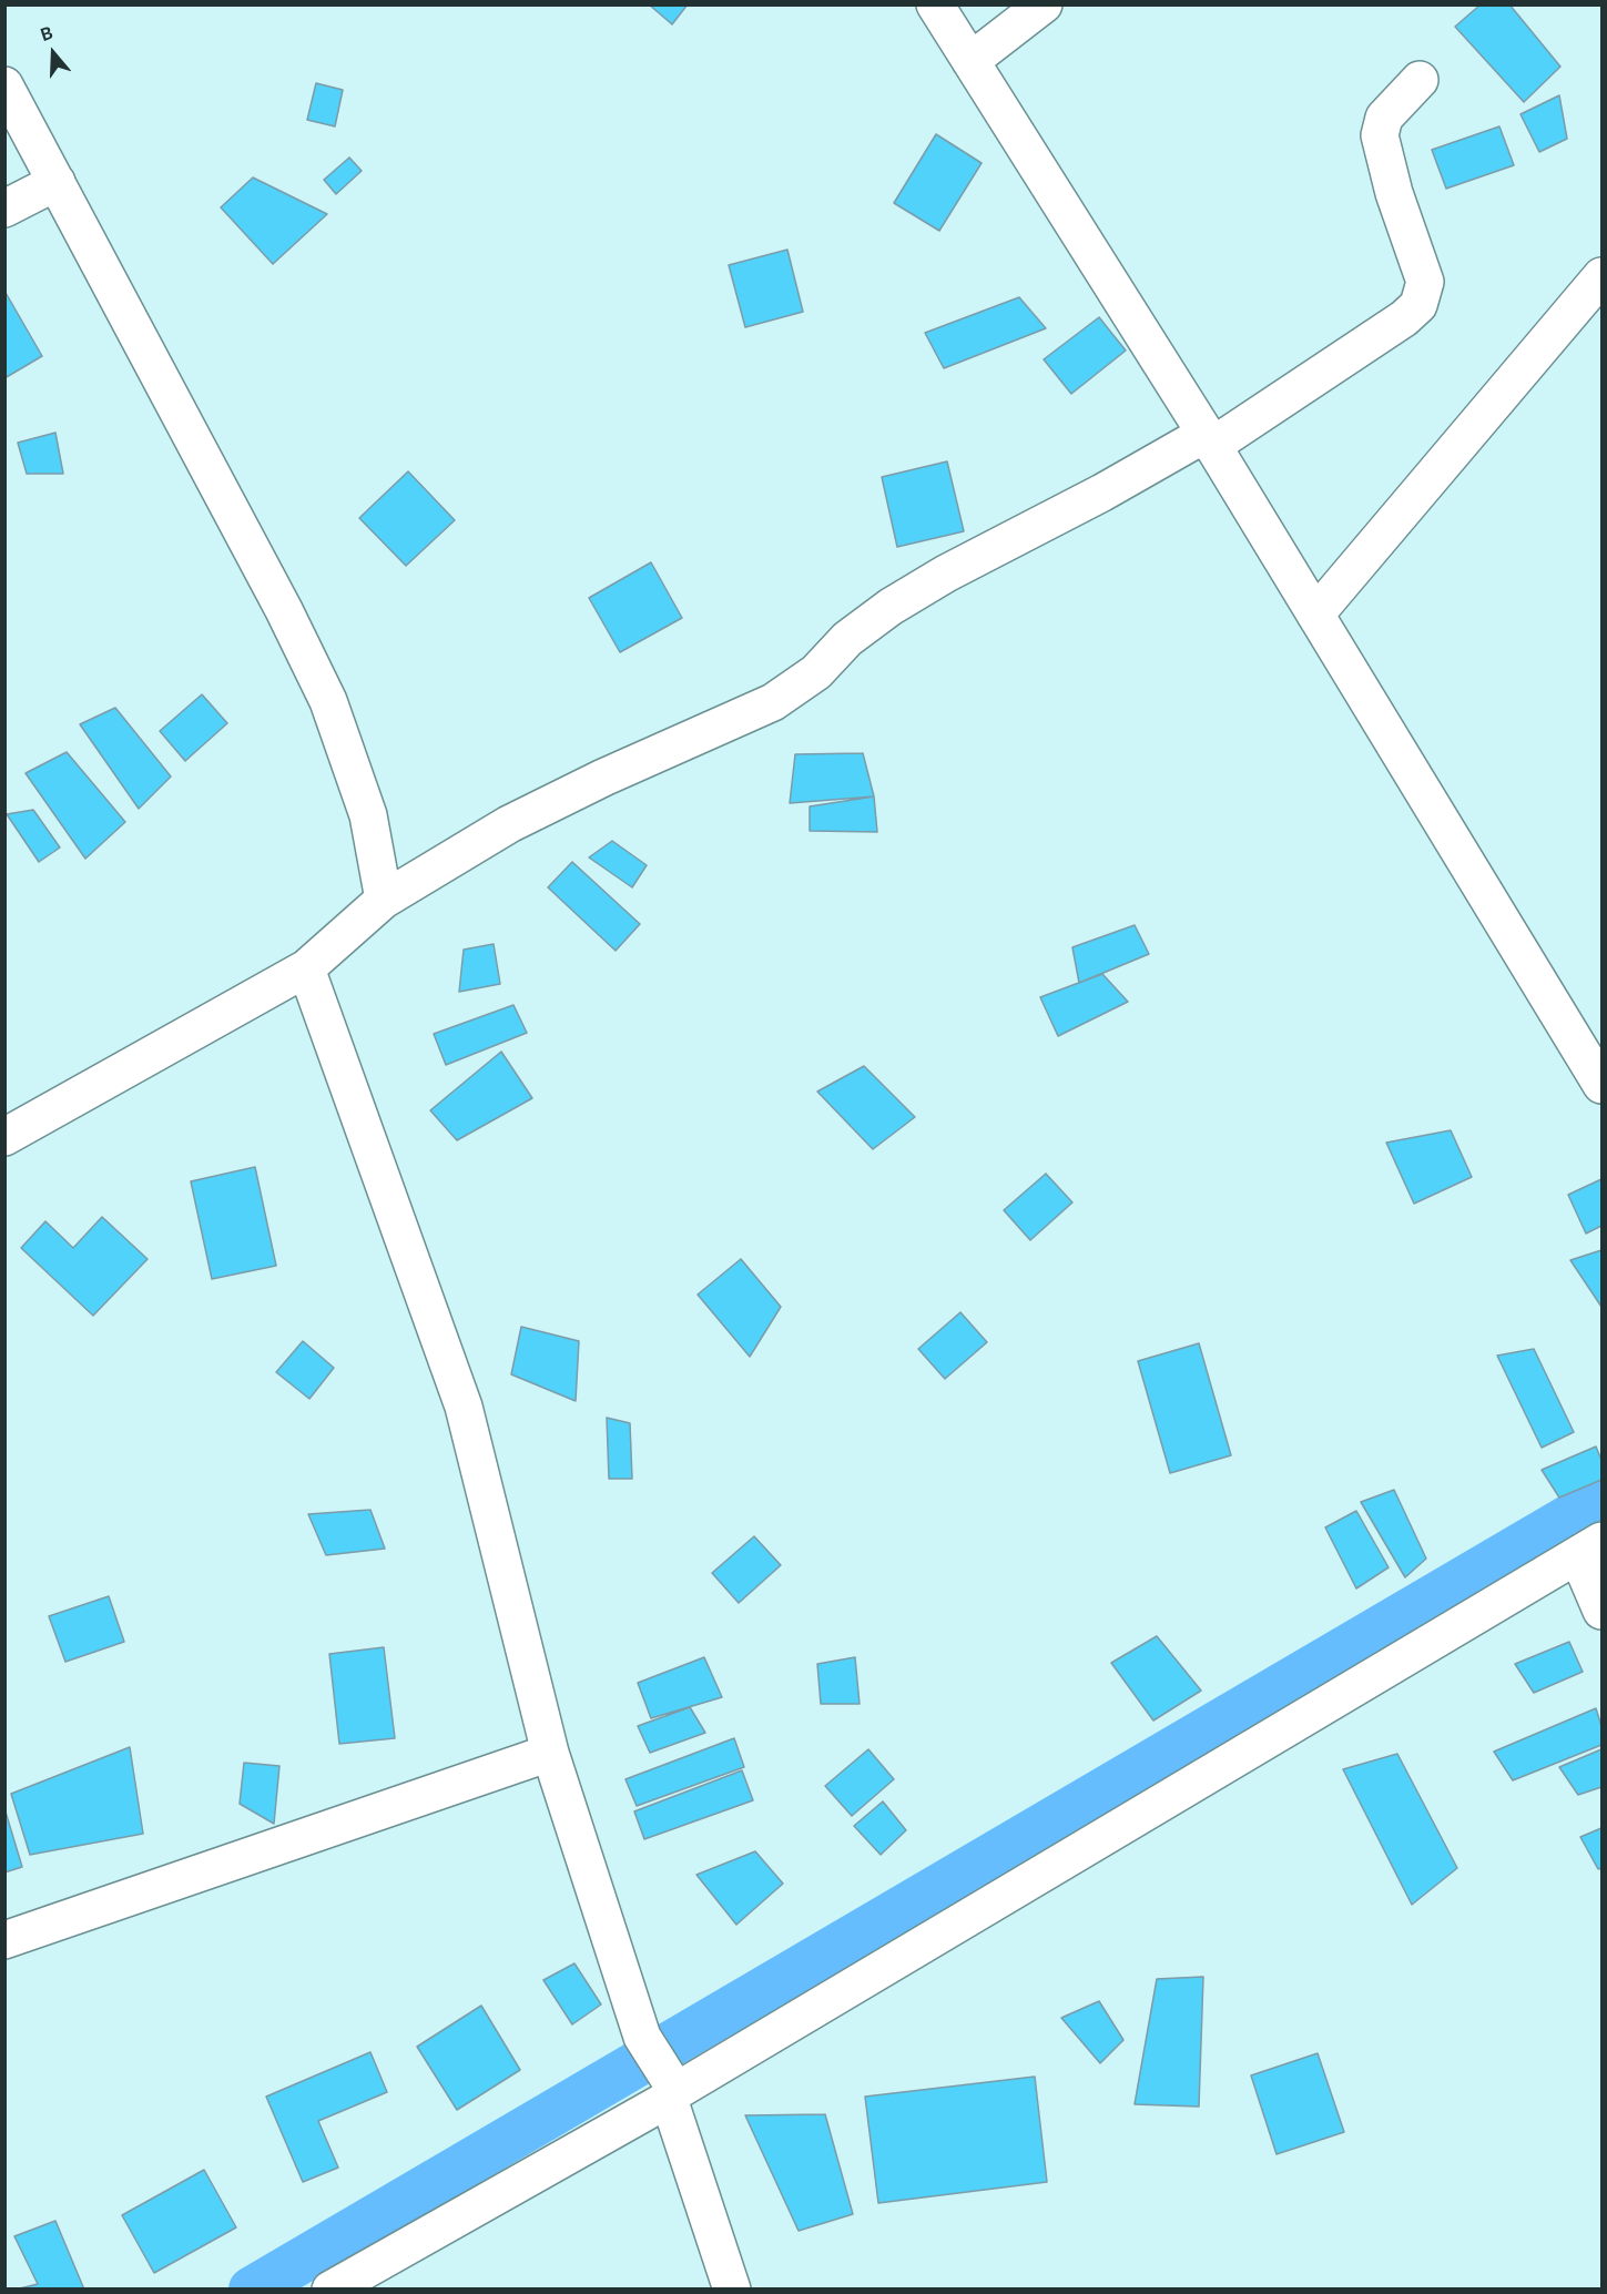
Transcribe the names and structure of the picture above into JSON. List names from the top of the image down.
{
  "north": "top"
}
